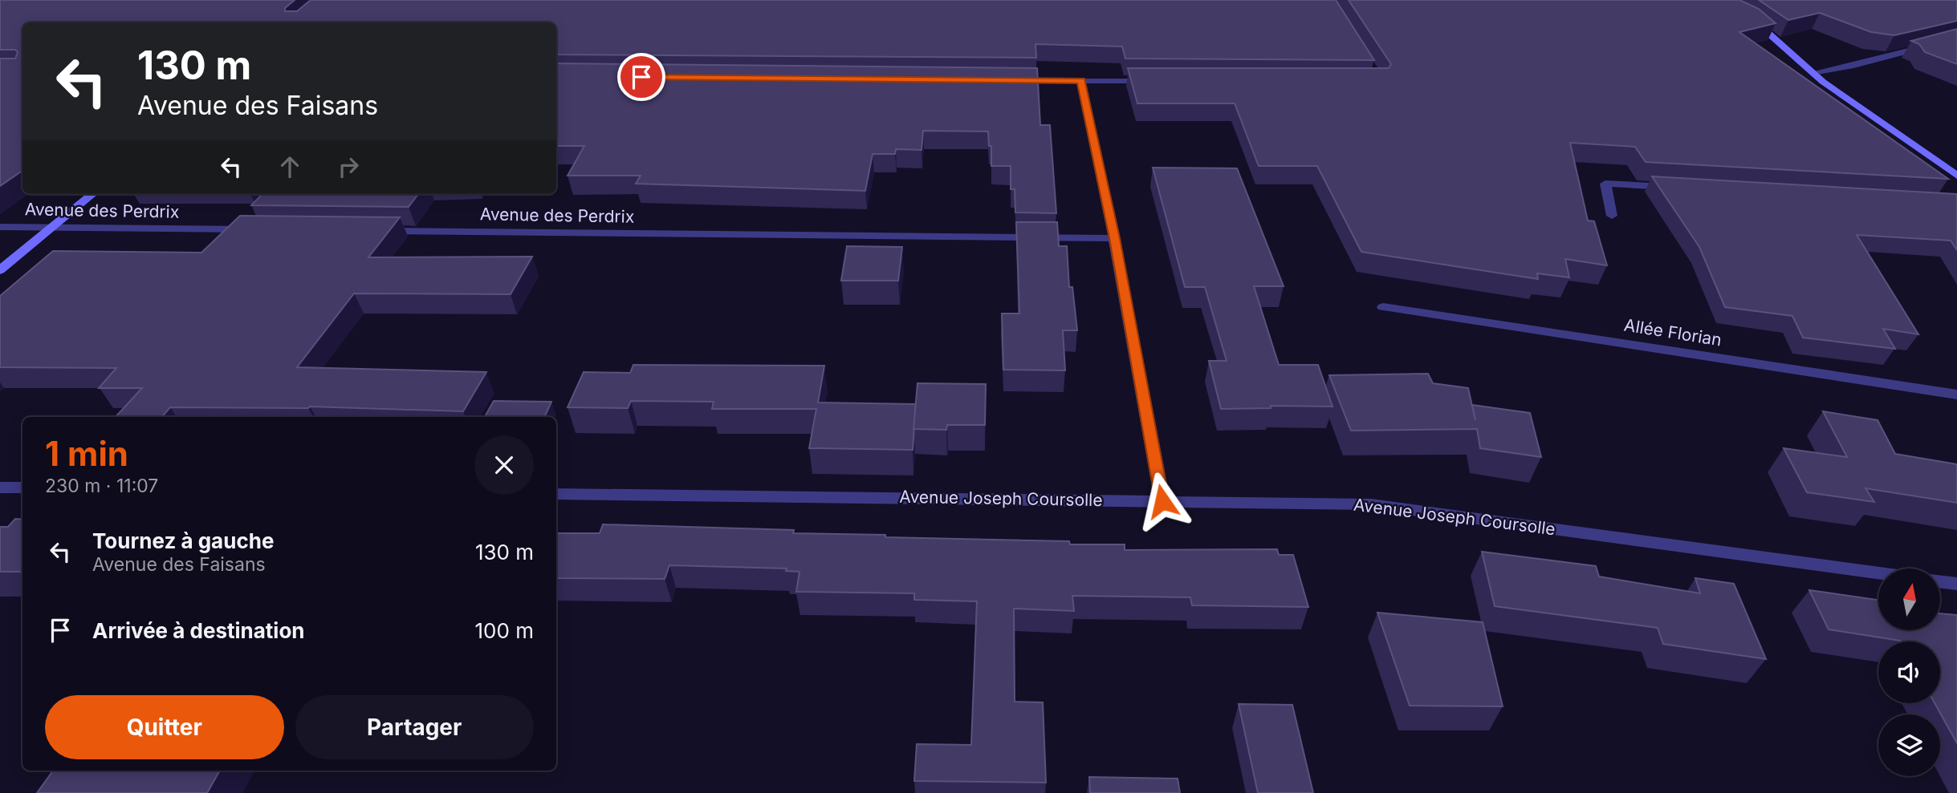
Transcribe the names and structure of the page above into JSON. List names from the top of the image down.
{
  "streets": {
    "street": ["Avenue des Perdrix", "Allée Florian", "Avenue Joseph Coursolle"]
  },
  "north": "top",
  "page": {
    "turn": ["130 m", "Avenue des Faisans"],
    "heading": ["1 min", "230 m · 11:07"],
    "list": [
      {
        "name": "Tournez à gauche",
        "note": "Avenue des Faisans",
        "value": "130 m"
      },
      {
        "name": "Arrivée à destination",
        "value": "100 m"
      }
    ],
    "buttons": ["Quitter", "Partager"]
  }
}
